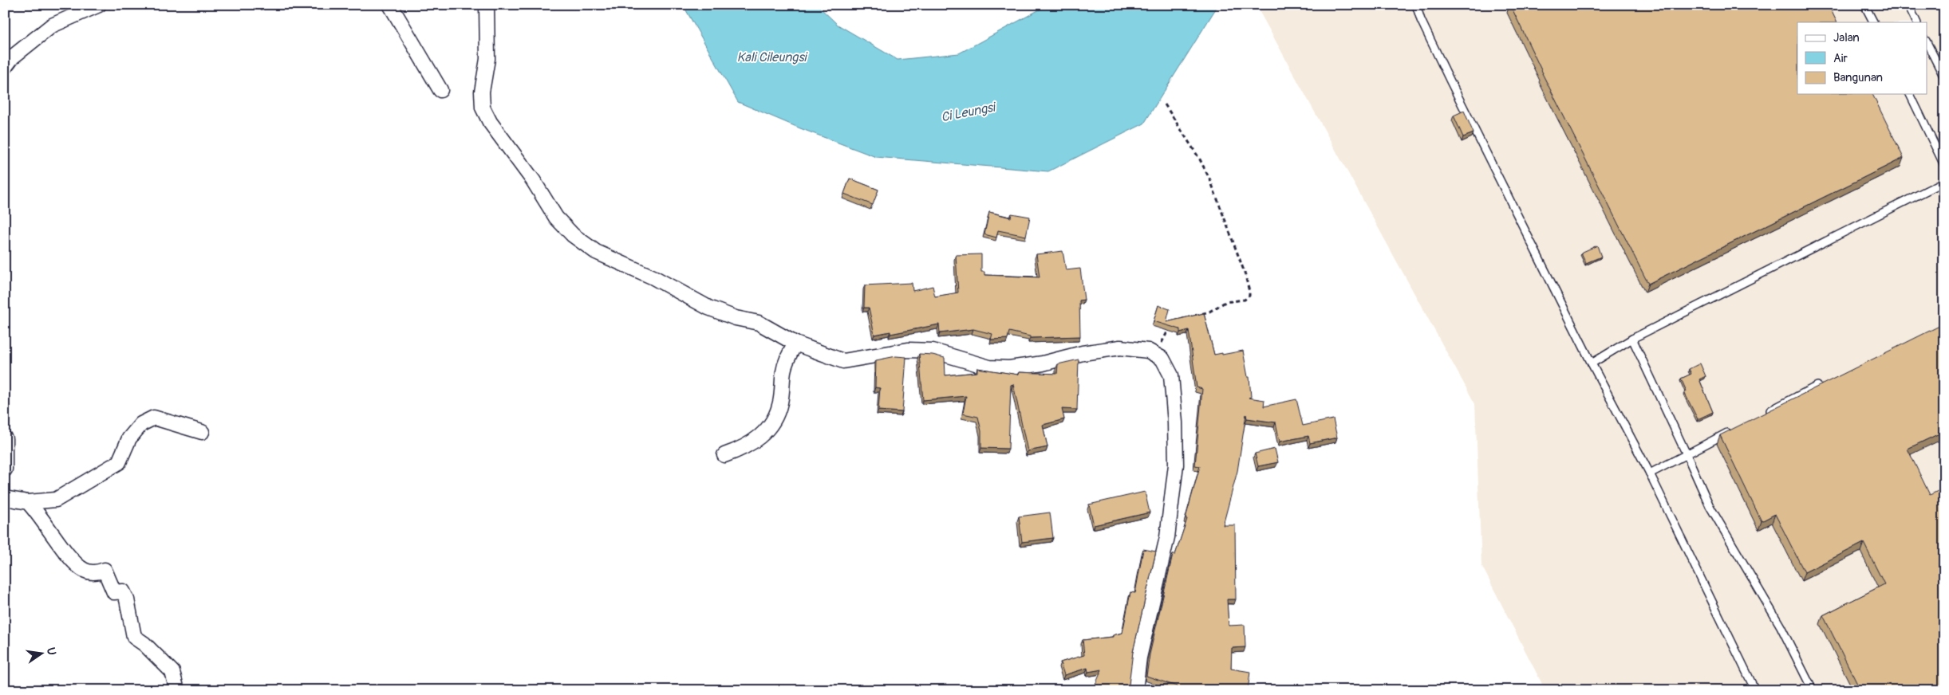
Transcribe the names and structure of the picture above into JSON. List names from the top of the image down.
{
  "water": ["Kali Cileungsi", "Ci Leungsi"],
  "legend": ["Jalan", "Air", "Bangunan"],
  "north": "right"
}
